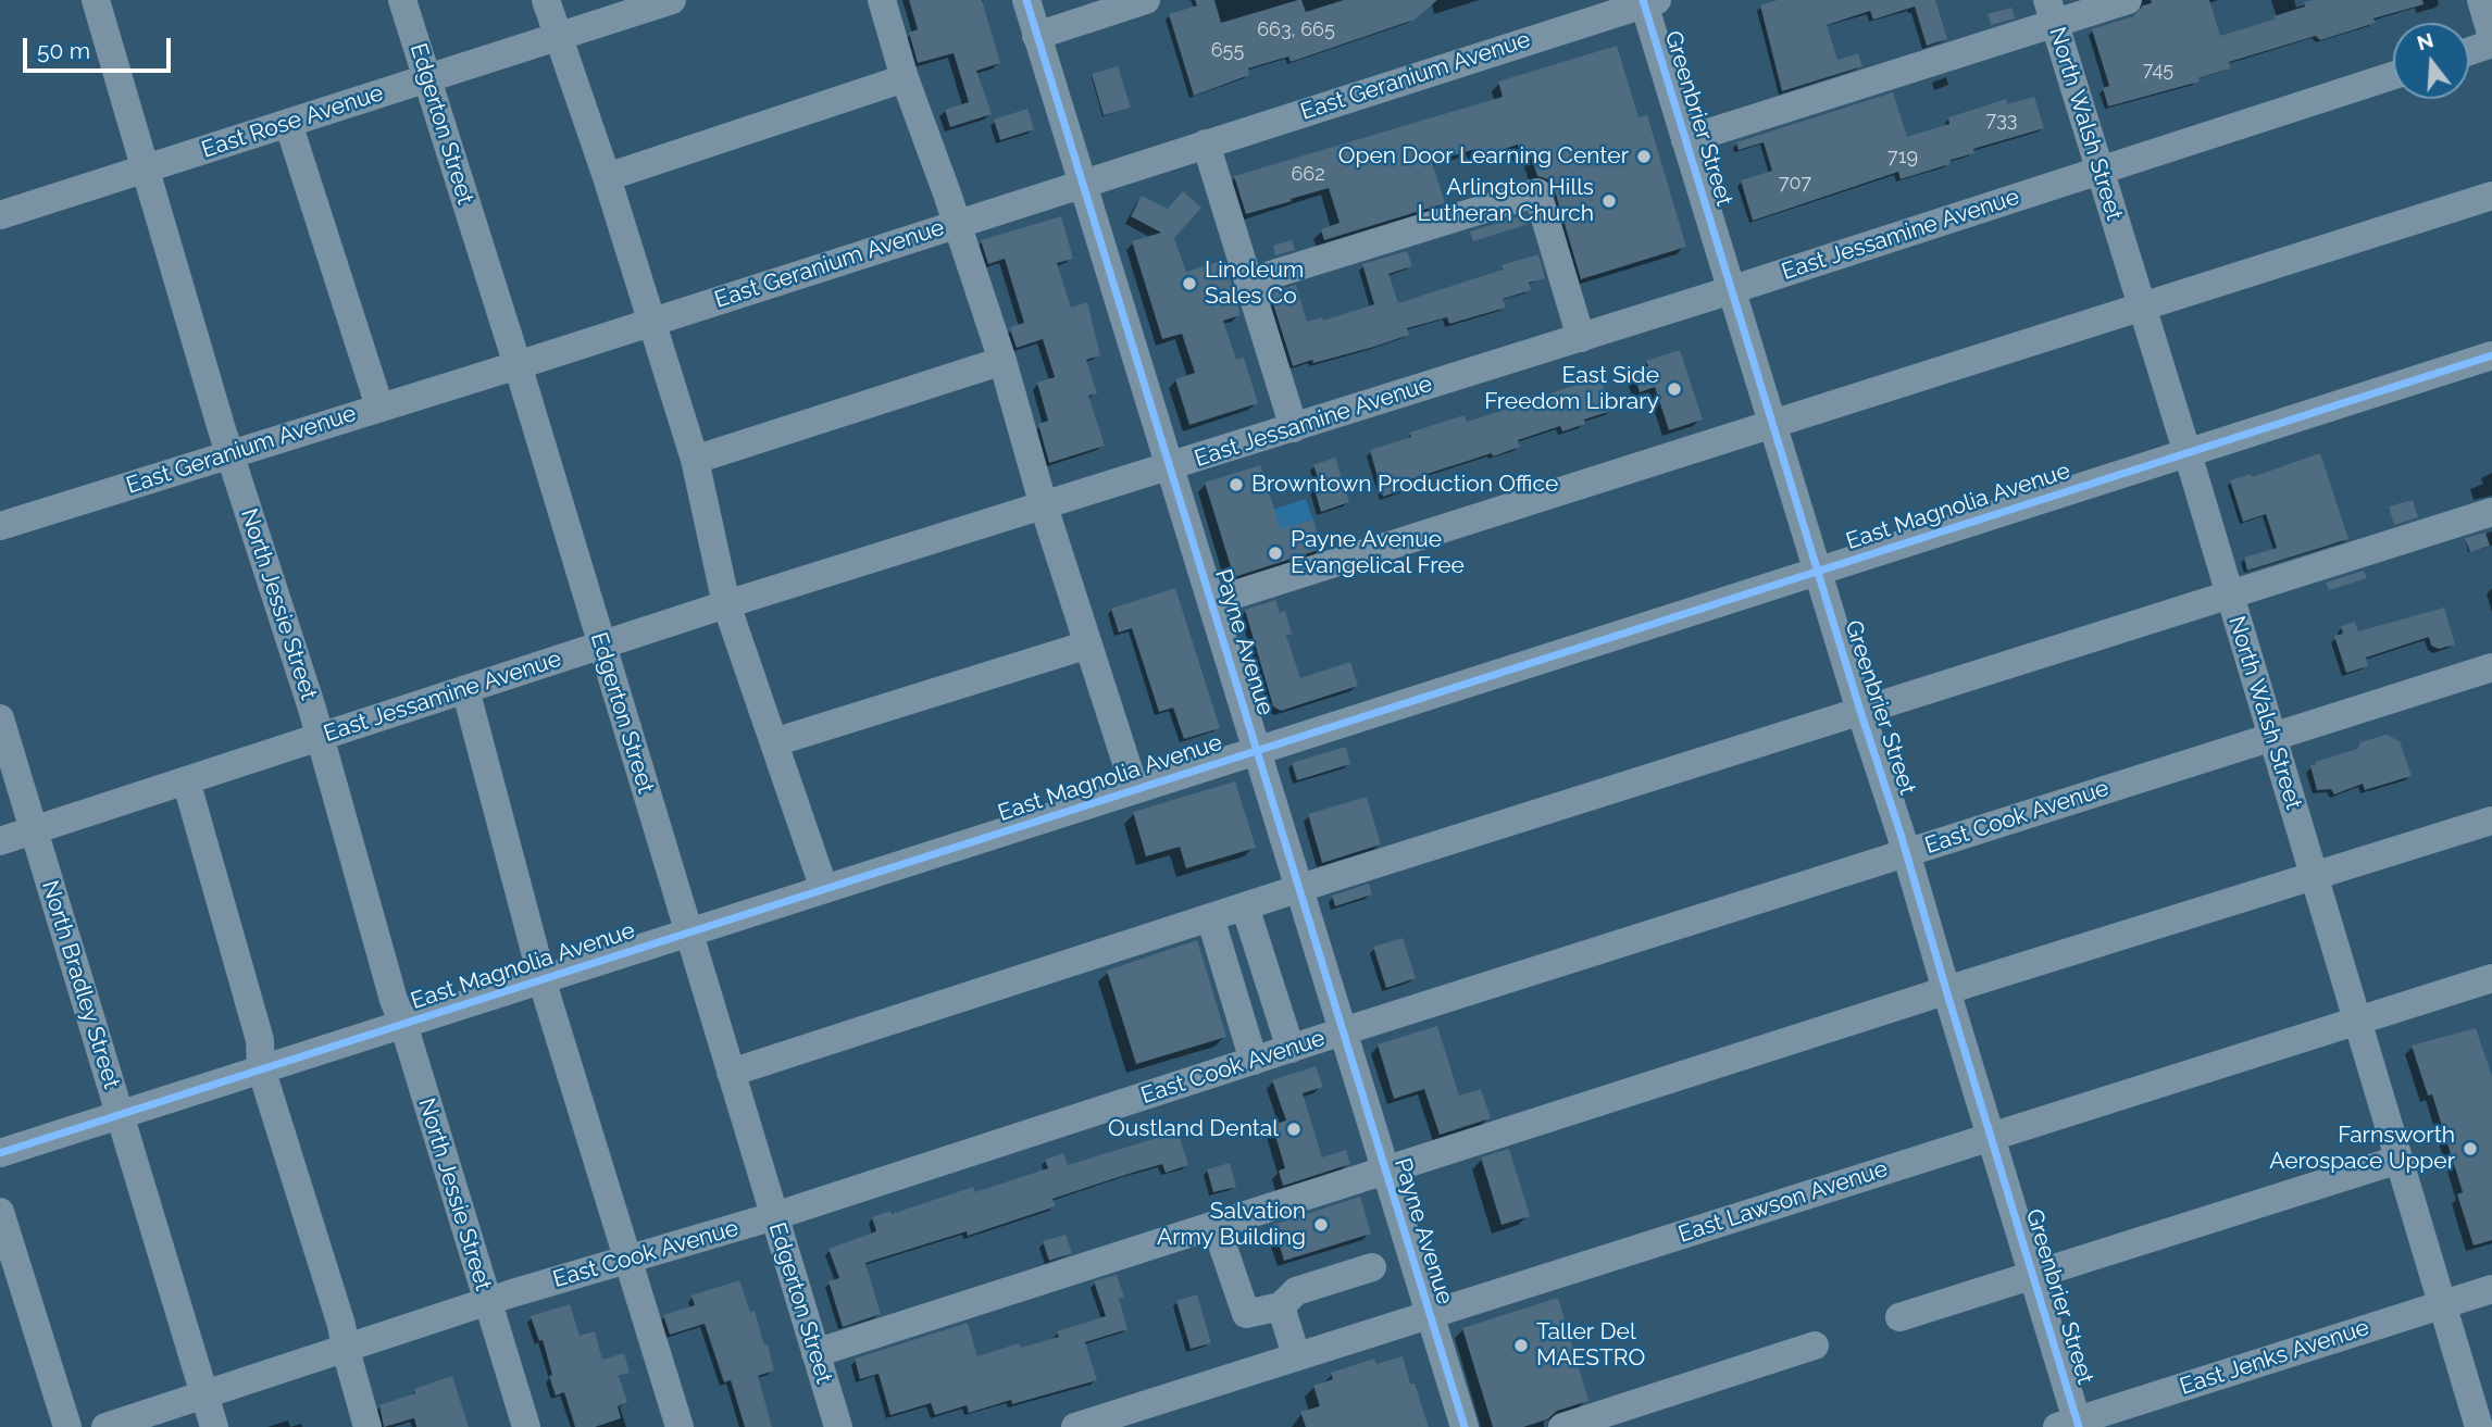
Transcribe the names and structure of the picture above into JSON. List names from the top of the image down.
{
  "streets": {
    "street": [
      "East Geranium Avenue",
      "Greenbrier Street",
      "East Rose Avenue",
      "Edgerton Street",
      "North Walsh Street",
      "East Jessamine Avenue",
      "East Magnolia Avenue",
      "North Jessie Street",
      "Payne Avenue",
      "East Cook Avenue",
      "North Bradley Street",
      "East Lawson Avenue",
      "East Jenks Avenue"
    ]
  },
  "crossings": [
    ["East Geranium Avenue", "Greenbrier Street"],
    ["East Geranium Avenue", "Edgerton Street"],
    ["East Geranium Avenue", "North Jessie Street"],
    ["East Geranium Avenue", "Payne Avenue"],
    ["Greenbrier Street", "East Jessamine Avenue"],
    ["Greenbrier Street", "East Magnolia Avenue"],
    ["Greenbrier Street", "East Cook Avenue"],
    ["Greenbrier Street", "East Lawson Avenue"],
    ["Greenbrier Street", "East Jenks Avenue"],
    ["East Rose Avenue", "Edgerton Street"],
    ["East Rose Avenue", "North Jessie Street"],
    ["Edgerton Street", "East Jessamine Avenue"],
    ["Edgerton Street", "East Magnolia Avenue"],
    ["Edgerton Street", "East Cook Avenue"],
    ["North Walsh Street", "East Jessamine Avenue"],
    ["North Walsh Street", "East Magnolia Avenue"],
    ["North Walsh Street", "East Cook Avenue"],
    ["North Walsh Street", "East Lawson Avenue"],
    ["North Walsh Street", "East Jenks Avenue"],
    ["East Jessamine Avenue", "North Jessie Street"],
    ["East Jessamine Avenue", "Payne Avenue"],
    ["East Jessamine Avenue", "North Bradley Street"],
    ["East Magnolia Avenue", "North Jessie Street"],
    ["East Magnolia Avenue", "Payne Avenue"],
    ["East Magnolia Avenue", "North Bradley Street"],
    ["North Jessie Street", "East Cook Avenue"],
    ["Payne Avenue", "East Cook Avenue"],
    ["Payne Avenue", "East Lawson Avenue"],
    ["East Cook Avenue", "North Bradley Street"]
  ],
  "places": [
    "Open Door Learning Center",
    "Arlington Hills Lutheran Church",
    "Linoleum Sales Co",
    "East Side Freedom Library",
    "Browntown Production Office",
    "Payne Avenue Evangelical Free",
    "Oustland Dental",
    "Farnsworth Aerospace Upper",
    "Salvation Army Building",
    "Taller Del MAESTRO"
  ],
  "house_numbers": [
    "663, 665",
    "655",
    "745",
    "733",
    "719",
    "662",
    "707"
  ],
  "scale_bar": "50 m",
  "north": "top"
}
